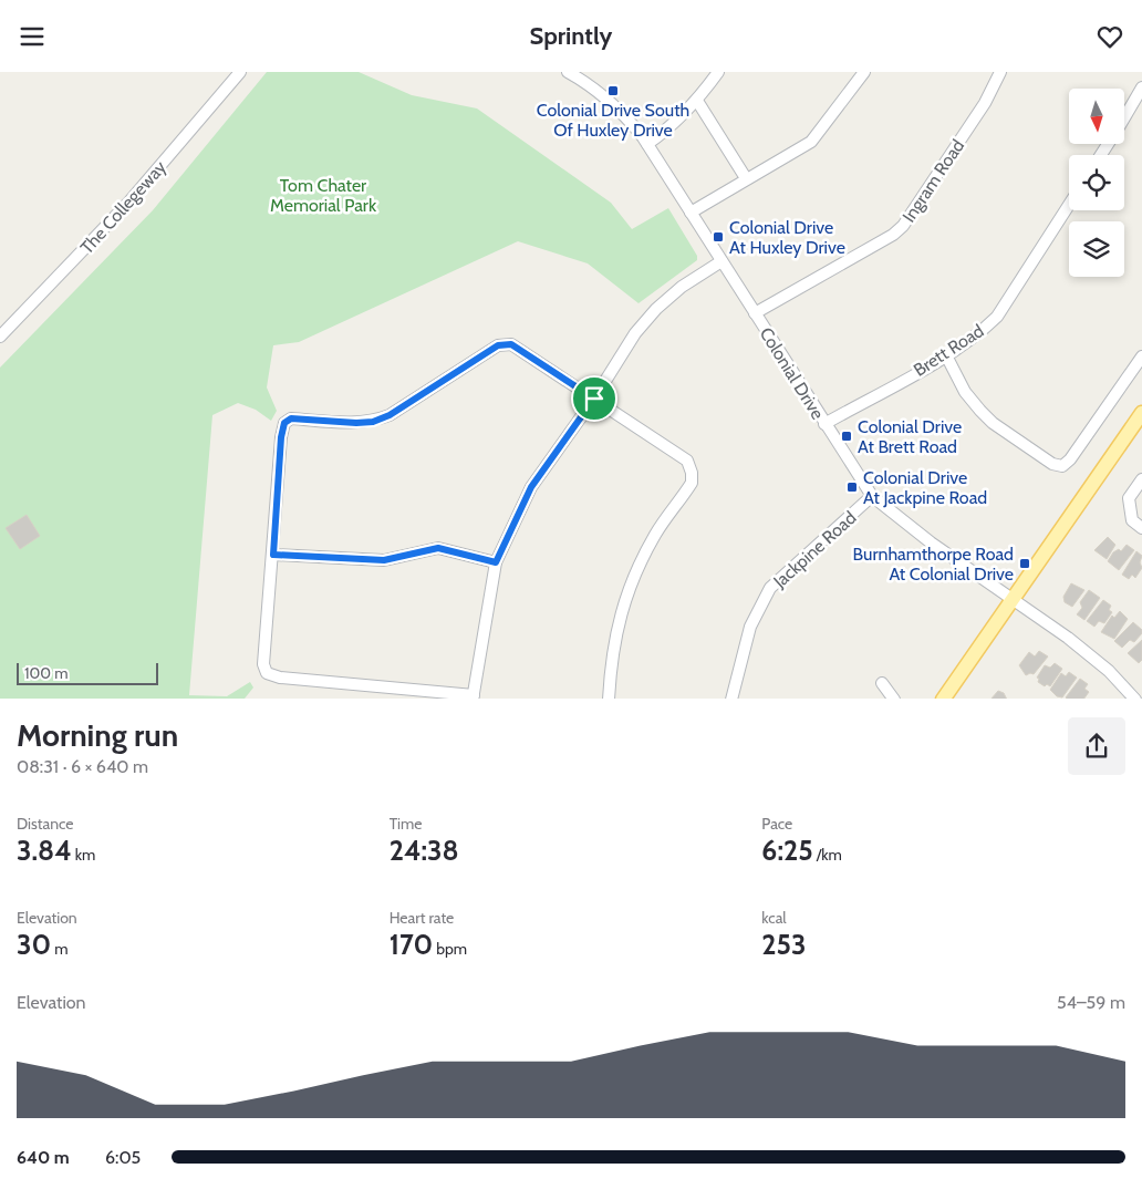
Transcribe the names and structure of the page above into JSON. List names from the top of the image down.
{
  "streets": {
    "street": [
      "Ingram Road",
      "The Collegeway",
      "Brett Road",
      "Colonial Drive",
      "Jackpine Road"
    ]
  },
  "crossings": [
    ["Ingram Road", "Colonial Drive"],
    ["Brett Road", "Colonial Drive"],
    ["Colonial Drive", "Jackpine Road"]
  ],
  "parks": ["Tom Chater Memorial Park"],
  "places": {
    "transit": [
      "Colonial Drive South Of Huxley Drive",
      "Colonial Drive At Huxley Drive",
      "Colonial Drive At Brett Road",
      "Colonial Drive At Jackpine Road",
      "Burnhamthorpe Road At Colonial Drive"
    ]
  },
  "scale_bar": "100 m",
  "north": "bottom",
  "page": {
    "header": "Sprintly",
    "scale": "100 m",
    "heading": ["Morning run", "08:31 · 6 × 640 m"],
    "stats": [
      ["Distance", "3.84 km"],
      ["Time", "24:38"],
      ["Pace", "6:25 /km"],
      ["Elevation", "30 m"],
      ["Heart rate", "170 bpm"],
      ["kcal", "253"]
    ],
    "chart": ["Elevation", "54–59 m"],
    "list": [
      {
        "name": "640 m",
        "note": "6:05"
      }
    ]
  }
}
